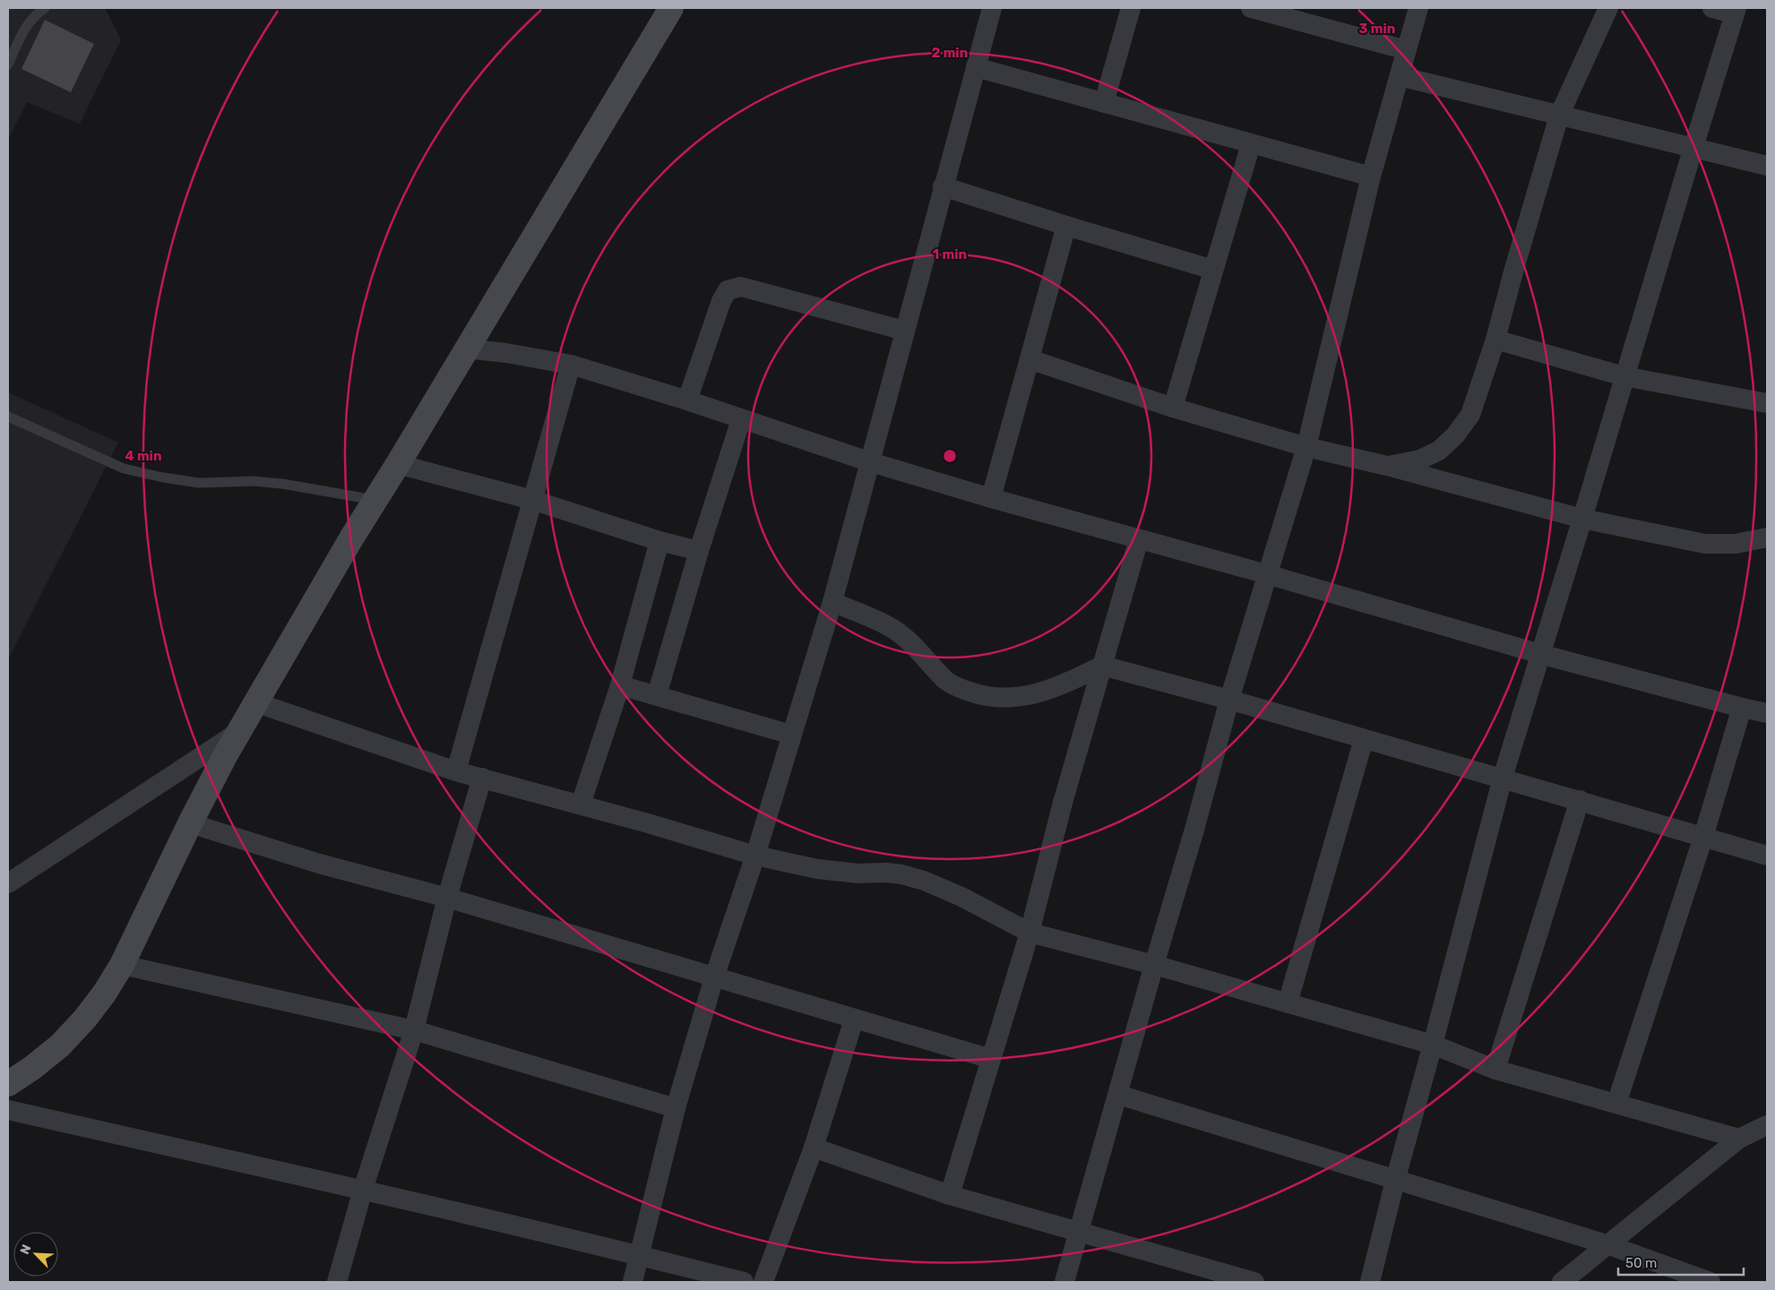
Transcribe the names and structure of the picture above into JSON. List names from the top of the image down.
{
  "scale_bar": "50 m",
  "north": "top left",
  "rings": [
    "3 min",
    "2 min",
    "1 min",
    "4 min"
  ]
}
